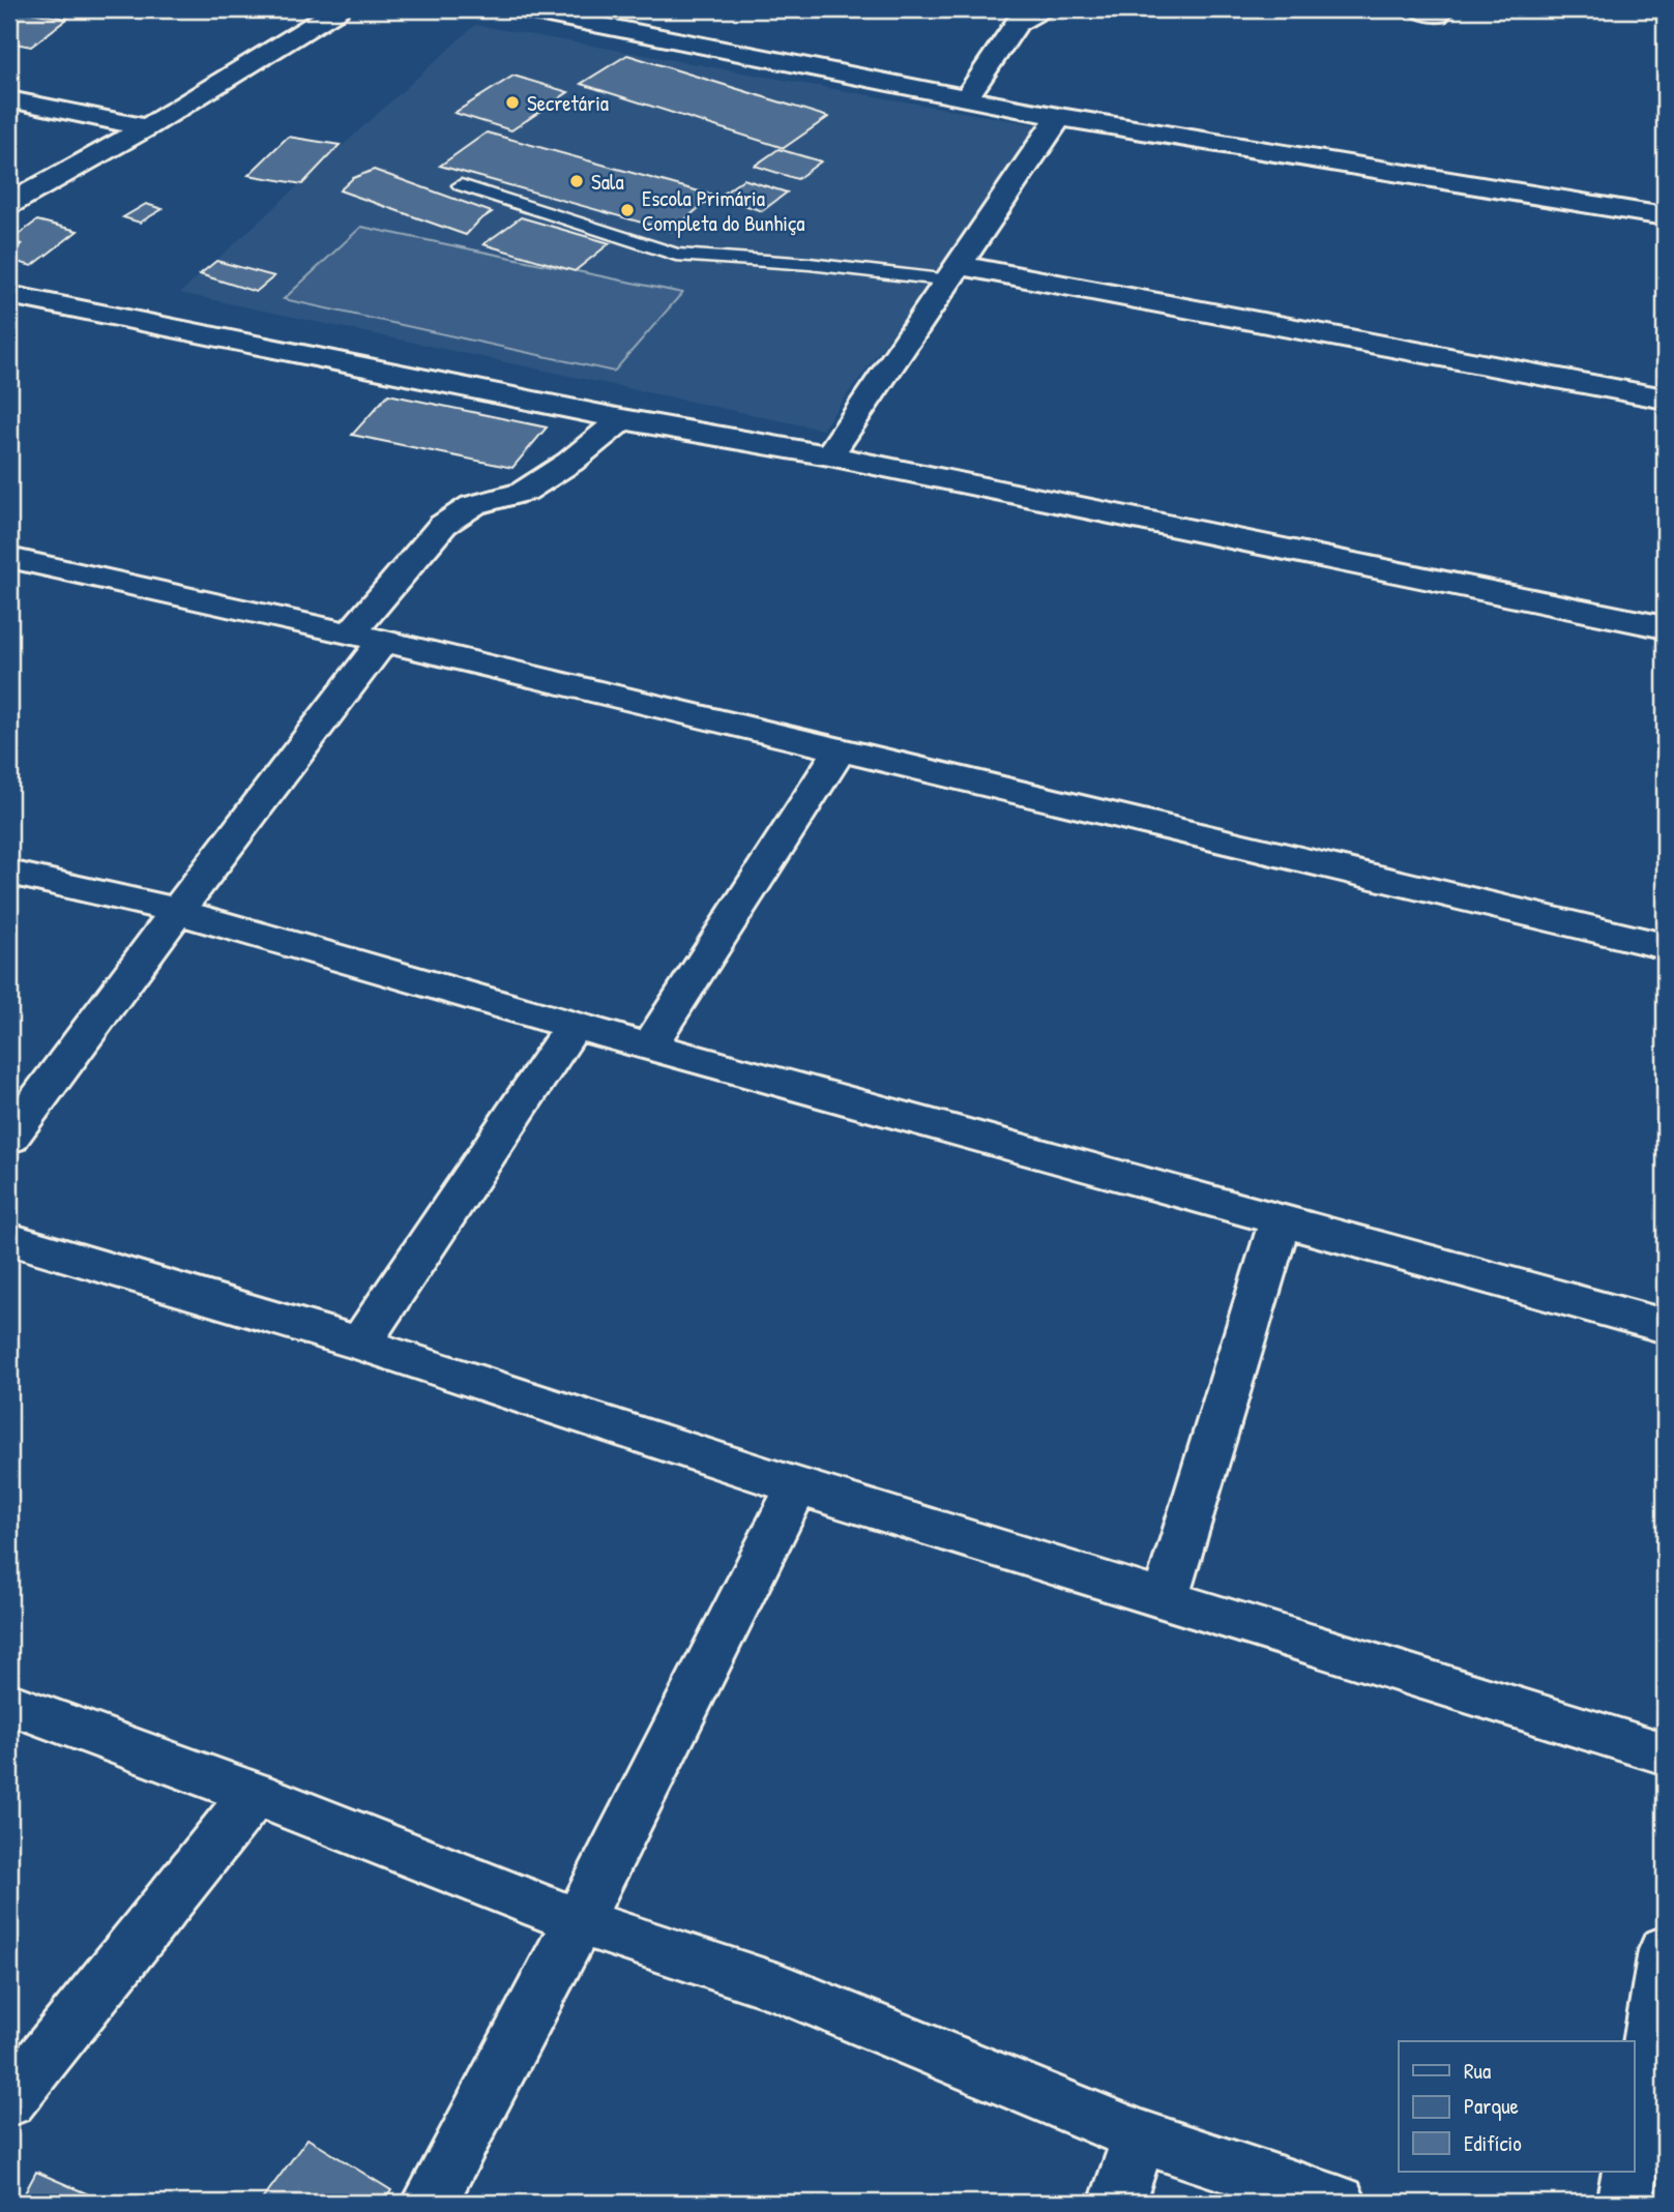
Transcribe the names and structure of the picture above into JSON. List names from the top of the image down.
{
  "places": ["Secretária", "Sala", "Escola Primária Completa do Bunhiça"],
  "legend": ["Rua", "Parque", "Edifício"]
}
